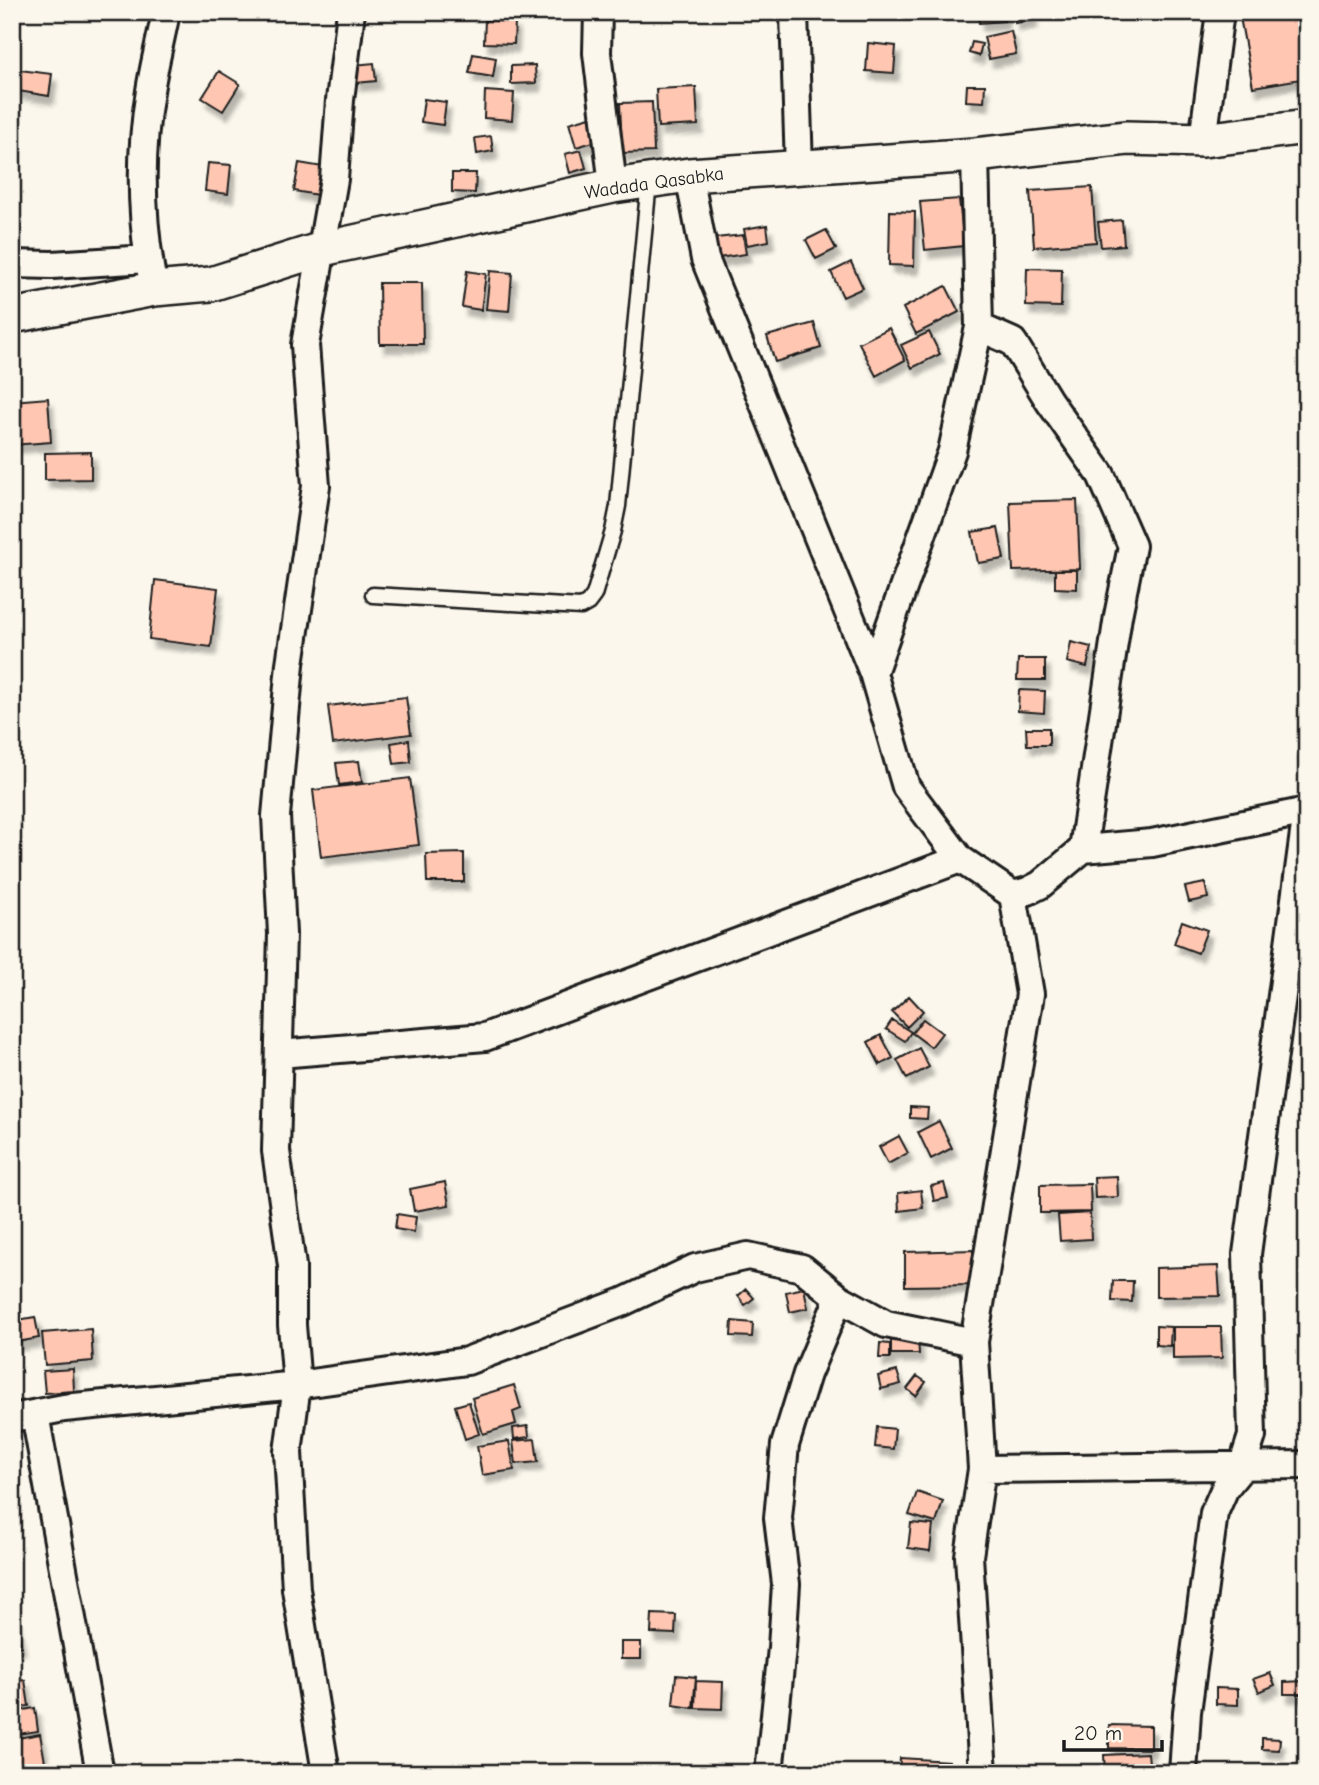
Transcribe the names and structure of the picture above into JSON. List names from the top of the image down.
{
  "streets": {
    "street": ["Wadada Qasabka"]
  },
  "scale_bar": "20 m"
}
